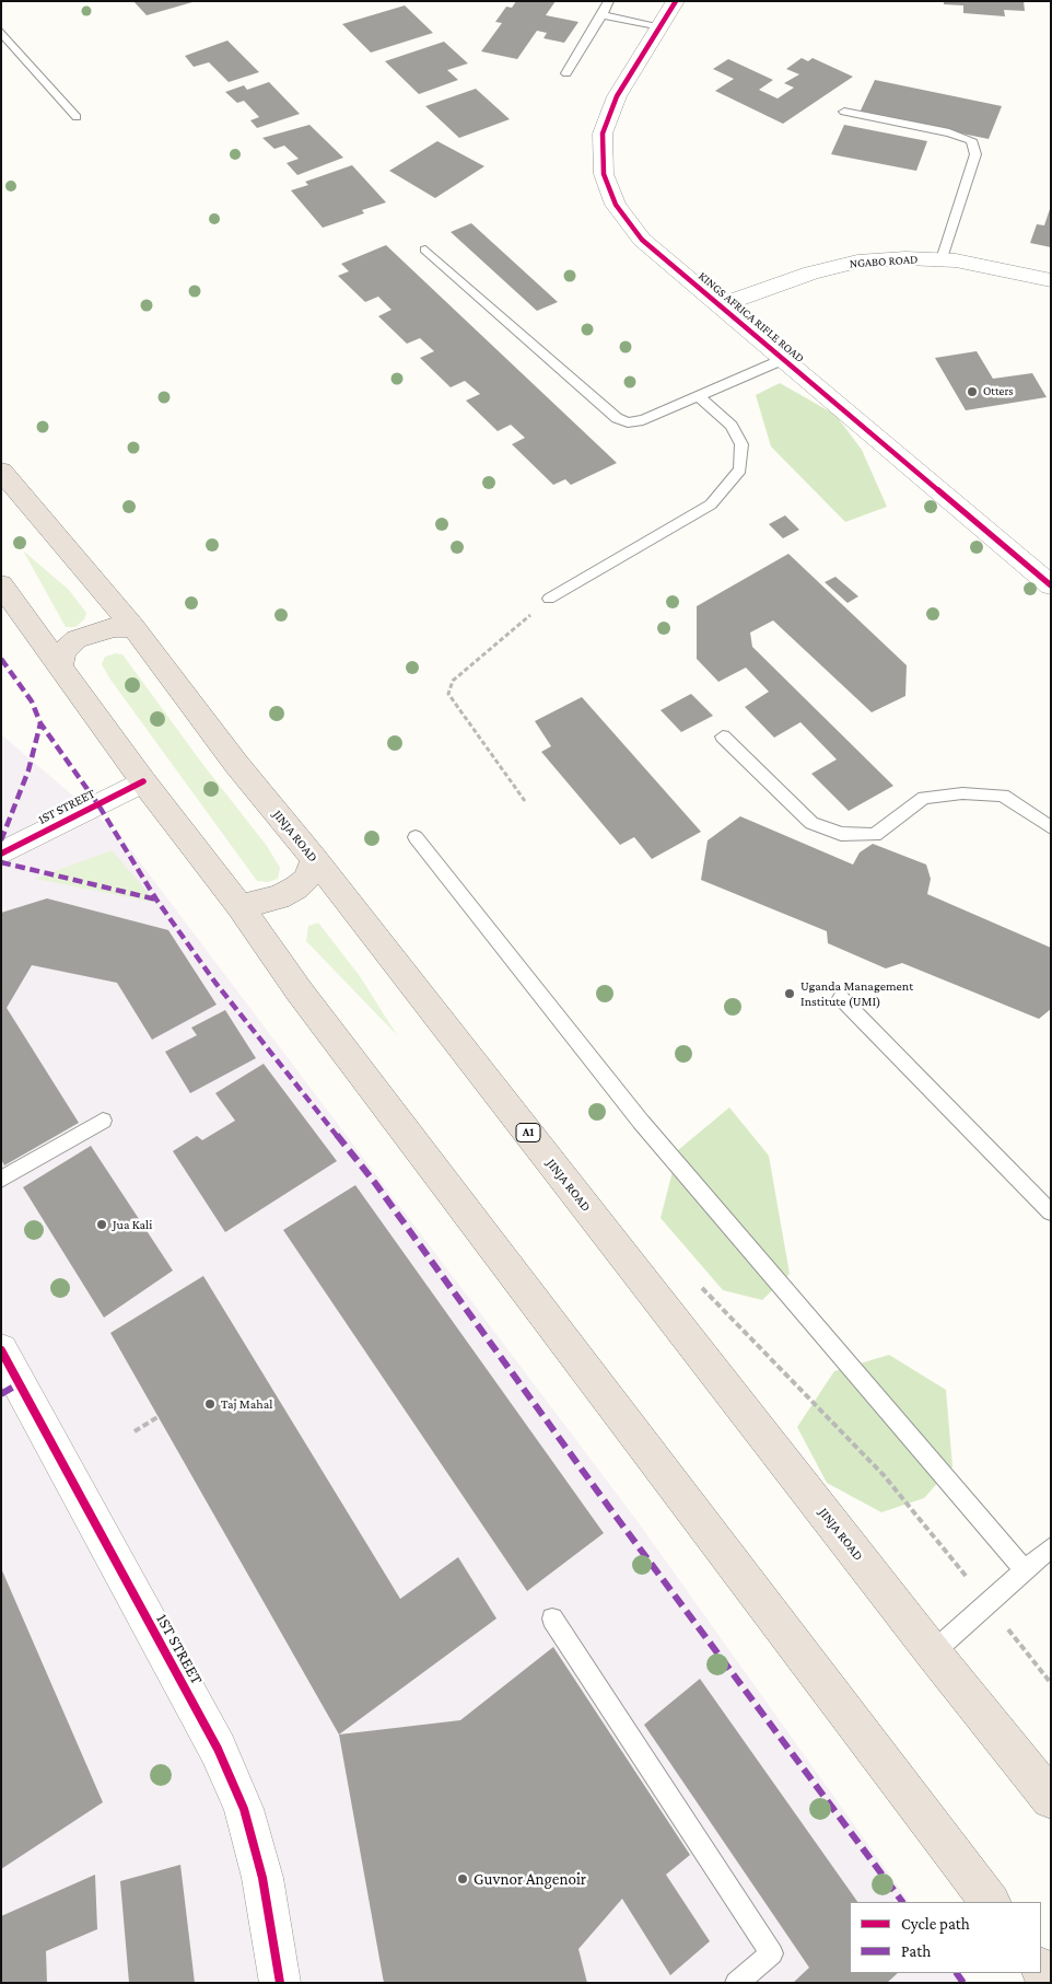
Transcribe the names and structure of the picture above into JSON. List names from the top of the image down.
{
  "streets": {
    "highway": ["JINJA ROAD", "A1"],
    "street": ["NGABO ROAD", "KINGS AFRICA RIFLE ROAD", "1ST STREET"]
  },
  "crossings": [
    ["NGABO ROAD", "KINGS AFRICA RIFLE ROAD"]
  ],
  "places": [
    "Otters",
    "Uganda Management Institute (UMI)",
    "Jua Kali",
    "Taj Mahal",
    "Guvnor Angenoir"
  ],
  "legend": ["Cycle path", "Path"]
}
